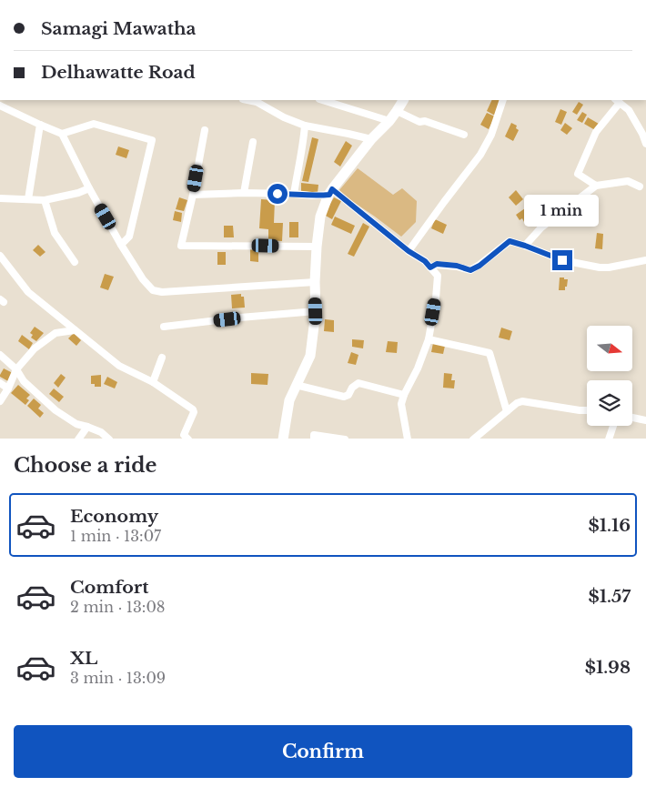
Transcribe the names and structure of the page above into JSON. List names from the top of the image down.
{
  "north": "right",
  "page": {
    "banner": ["Samagi Mawatha", "Delhawatte Road"],
    "bubble": "1 min",
    "heading": "Choose a ride",
    "list": [
      {
        "name": "Economy",
        "note": "1 min · 13:07",
        "value": "$1.16"
      },
      {
        "name": "Comfort",
        "note": "2 min · 13:08",
        "value": "$1.57"
      },
      {
        "name": "XL",
        "note": "3 min · 13:09",
        "value": "$1.98"
      }
    ],
    "buttons": "Confirm"
  }
}
